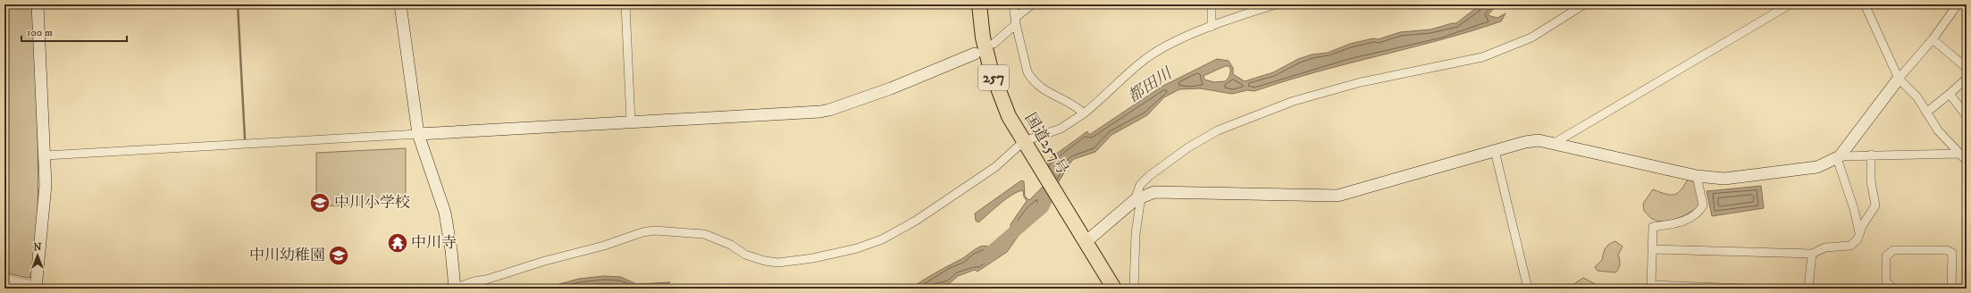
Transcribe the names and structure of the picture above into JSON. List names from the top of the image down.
{
  "streets": {
    "highway": ["257", "国道257号"]
  },
  "water": ["都田川"],
  "places": {
    "school or university": ["中川小学校", "中川幼稚園"],
    "temple": ["中川寺"]
  },
  "scale_bar": "100 m",
  "north": "top"
}
